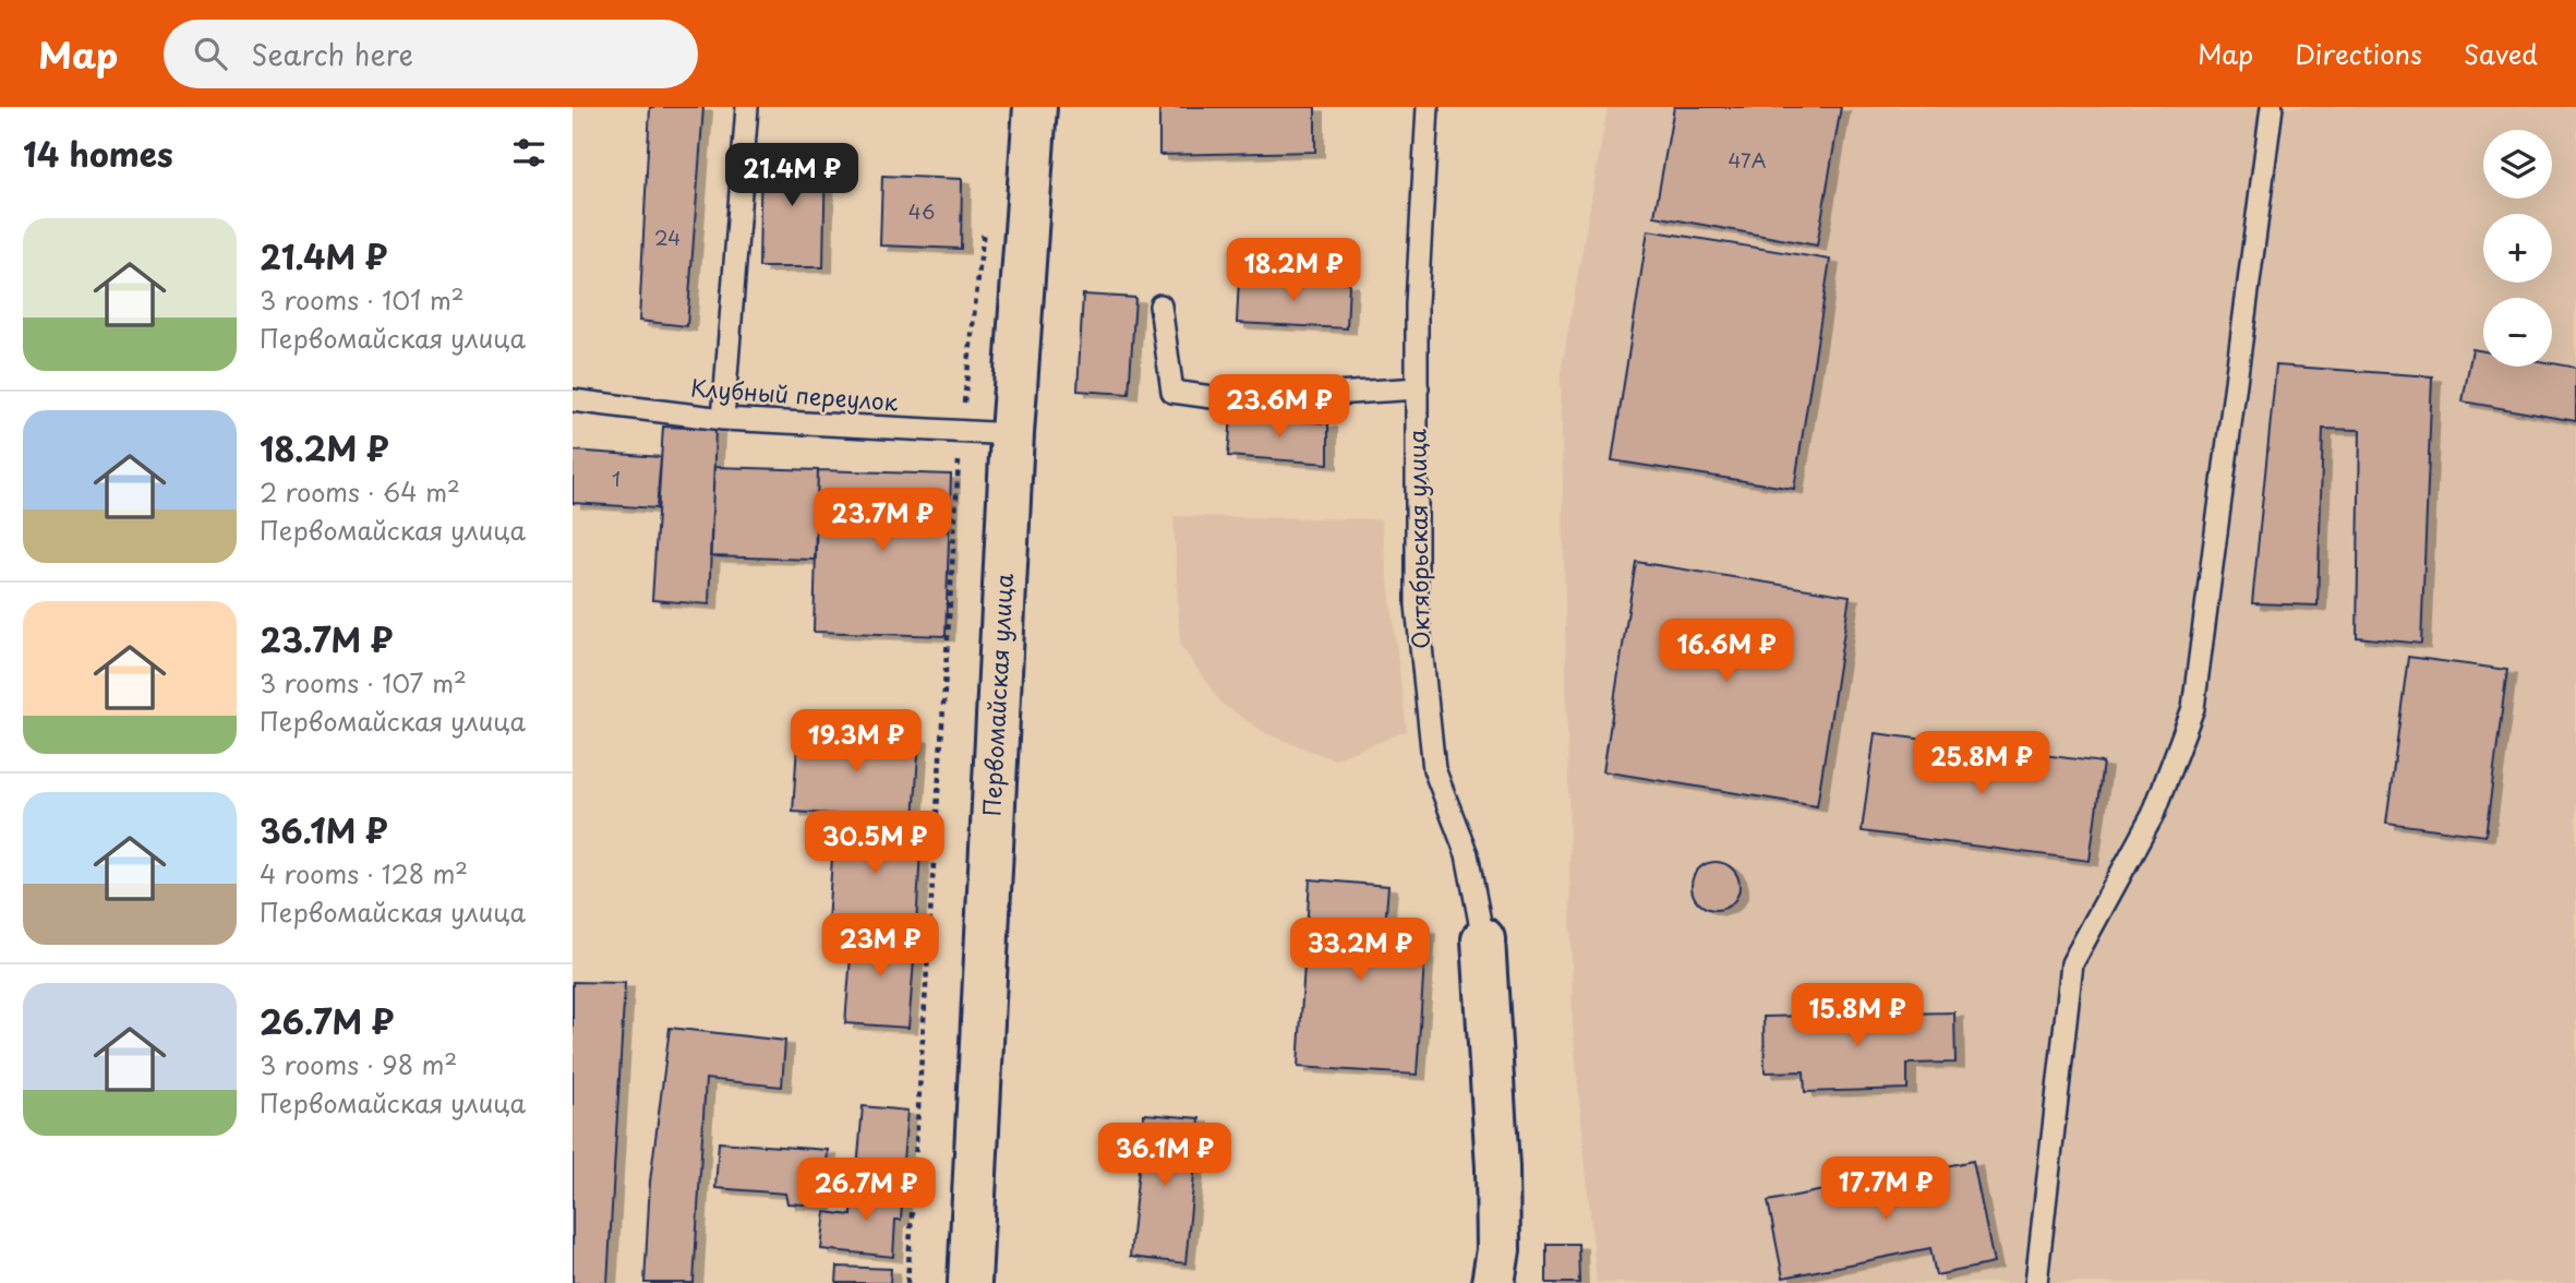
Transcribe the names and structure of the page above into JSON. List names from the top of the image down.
{
  "streets": {
    "main road": ["Октябрьская улица", "Первомайская улица"],
    "lane": ["Клубный переулок"]
  },
  "crossings": [
    ["Клубный переулок", "Первомайская улица"]
  ],
  "house_numbers": [
    "47А",
    "46",
    "24",
    "1"
  ],
  "page": {
    "header": "Map",
    "search": "Search here",
    "nav": ["Map", "Directions", "Saved"],
    "heading": "14 homes",
    "map_buttons": ["+", "−"],
    "price": [
      "21.4M ₽",
      "18.2M ₽",
      "23.6M ₽",
      "23.7M ₽",
      "16.6M ₽",
      "19.3M ₽",
      "25.8M ₽",
      "30.5M ₽",
      "23M ₽",
      "33.2M ₽",
      "15.8M ₽",
      "36.1M ₽",
      "17.7M ₽",
      "26.7M ₽"
    ],
    "list": [
      {
        "name": "21.4M ₽",
        "note": "3 rooms · 101 m² · Первомайская улица"
      },
      {
        "name": "18.2M ₽",
        "note": "2 rooms · 64 m² · Первомайская улица"
      },
      {
        "name": "23.7M ₽",
        "note": "3 rooms · 107 m² · Первомайская улица"
      },
      {
        "name": "36.1M ₽",
        "note": "4 rooms · 128 m² · Первомайская улица"
      },
      {
        "name": "26.7M ₽",
        "note": "3 rooms · 98 m² · Первомайская улица"
      }
    ]
  }
}
